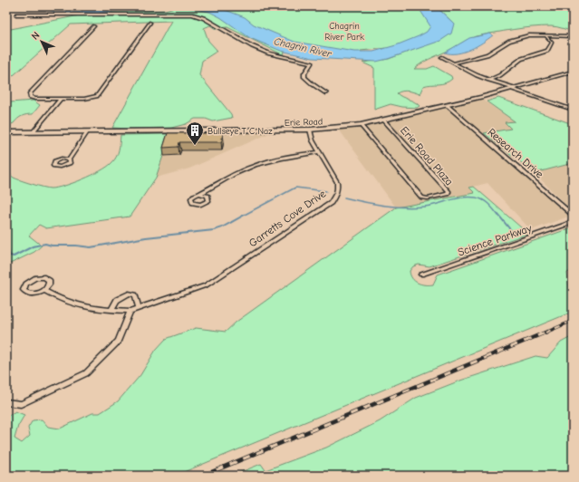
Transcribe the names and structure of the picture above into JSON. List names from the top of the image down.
{
  "streets": {
    "street": [
      "Erie Road",
      "Research Drive",
      "Erie Road Plaza",
      "Garretts Cove Drive",
      "Science Parkway"
    ]
  },
  "crossings": [
    ["Erie Road", "Research Drive"],
    ["Erie Road", "Erie Road Plaza"],
    ["Erie Road", "Garretts Cove Drive"]
  ],
  "water": ["Chagrin River"],
  "parks": ["Chagrin River Park"],
  "places": {
    "building": ["Bullseye T C Naz"]
  },
  "north": "top left"
}
